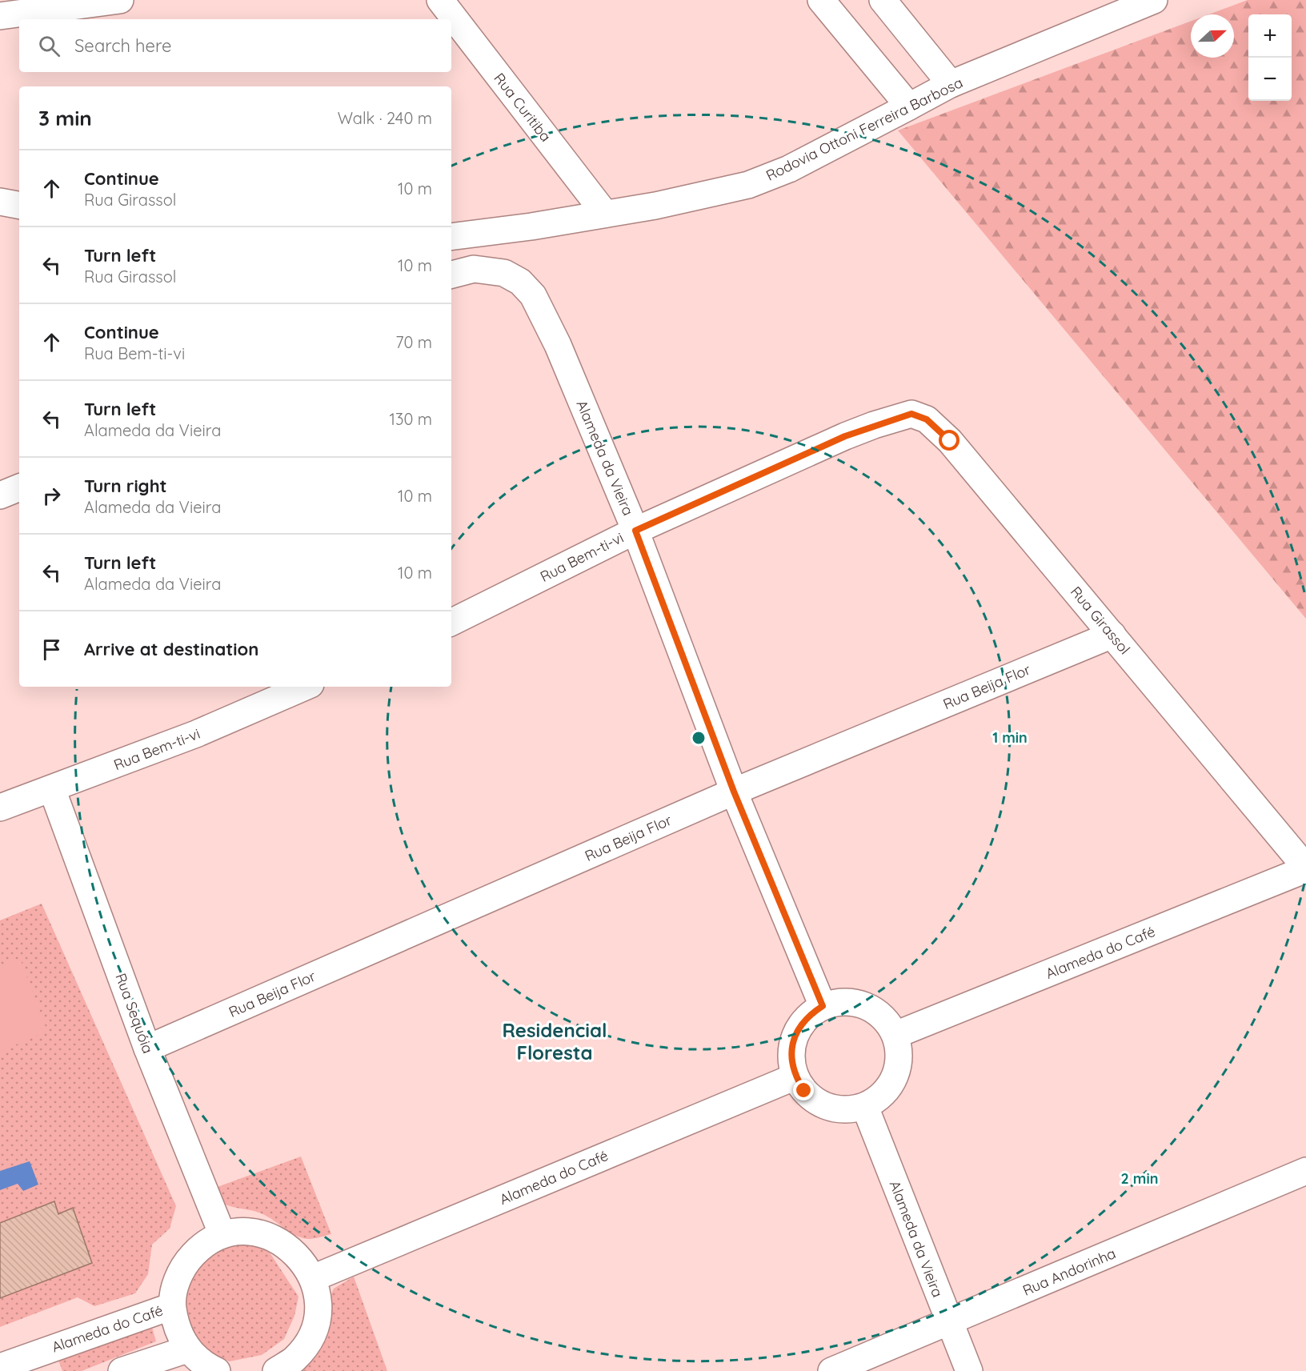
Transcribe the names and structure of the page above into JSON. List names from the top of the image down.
{
  "streets": {
    "street": [
      "Rua Curitiba",
      "Rodovia Ottoni Ferreira Barbosa",
      "Alameda da Vieira",
      "Rua Bem-ti-vi",
      "Rua Girassol",
      "Rua Beija Flor",
      "Alameda do Café",
      "Rua Sequóia",
      "Rua Andorinha"
    ]
  },
  "crossings": [
    ["Rua Curitiba", "Rodovia Ottoni Ferreira Barbosa"],
    ["Alameda da Vieira", "Rua Bem-ti-vi"],
    ["Alameda da Vieira", "Rua Beija Flor"],
    ["Alameda da Vieira", "Alameda do Café"],
    ["Alameda da Vieira", "Rua Andorinha"],
    ["Rua Bem-ti-vi", "Rua Girassol"],
    ["Rua Bem-ti-vi", "Rua Sequóia"],
    ["Rua Girassol", "Rua Beija Flor"],
    ["Rua Girassol", "Alameda do Café"],
    ["Rua Beija Flor", "Rua Sequóia"],
    ["Alameda do Café", "Rua Sequóia"]
  ],
  "districts": ["Residencial Floresta"],
  "north": "right",
  "page": {
    "map_buttons": ["+", "−"],
    "search": "Search here",
    "heading": ["3 min", "Walk · 240 m"],
    "list": [
      ["Continue", "Rua Girassol", "10 m"],
      ["Turn left", "Rua Girassol", "10 m"],
      ["Continue", "Rua Bem-ti-vi", "70 m"],
      ["Turn left", "Alameda da Vieira", "130 m"],
      ["Turn right", "Alameda da Vieira", "10 m"],
      ["Turn left", "Alameda da Vieira", "10 m"],
      "Arrive at destination"
    ]
  },
  "rings": ["1 min", "2 min"]
}
